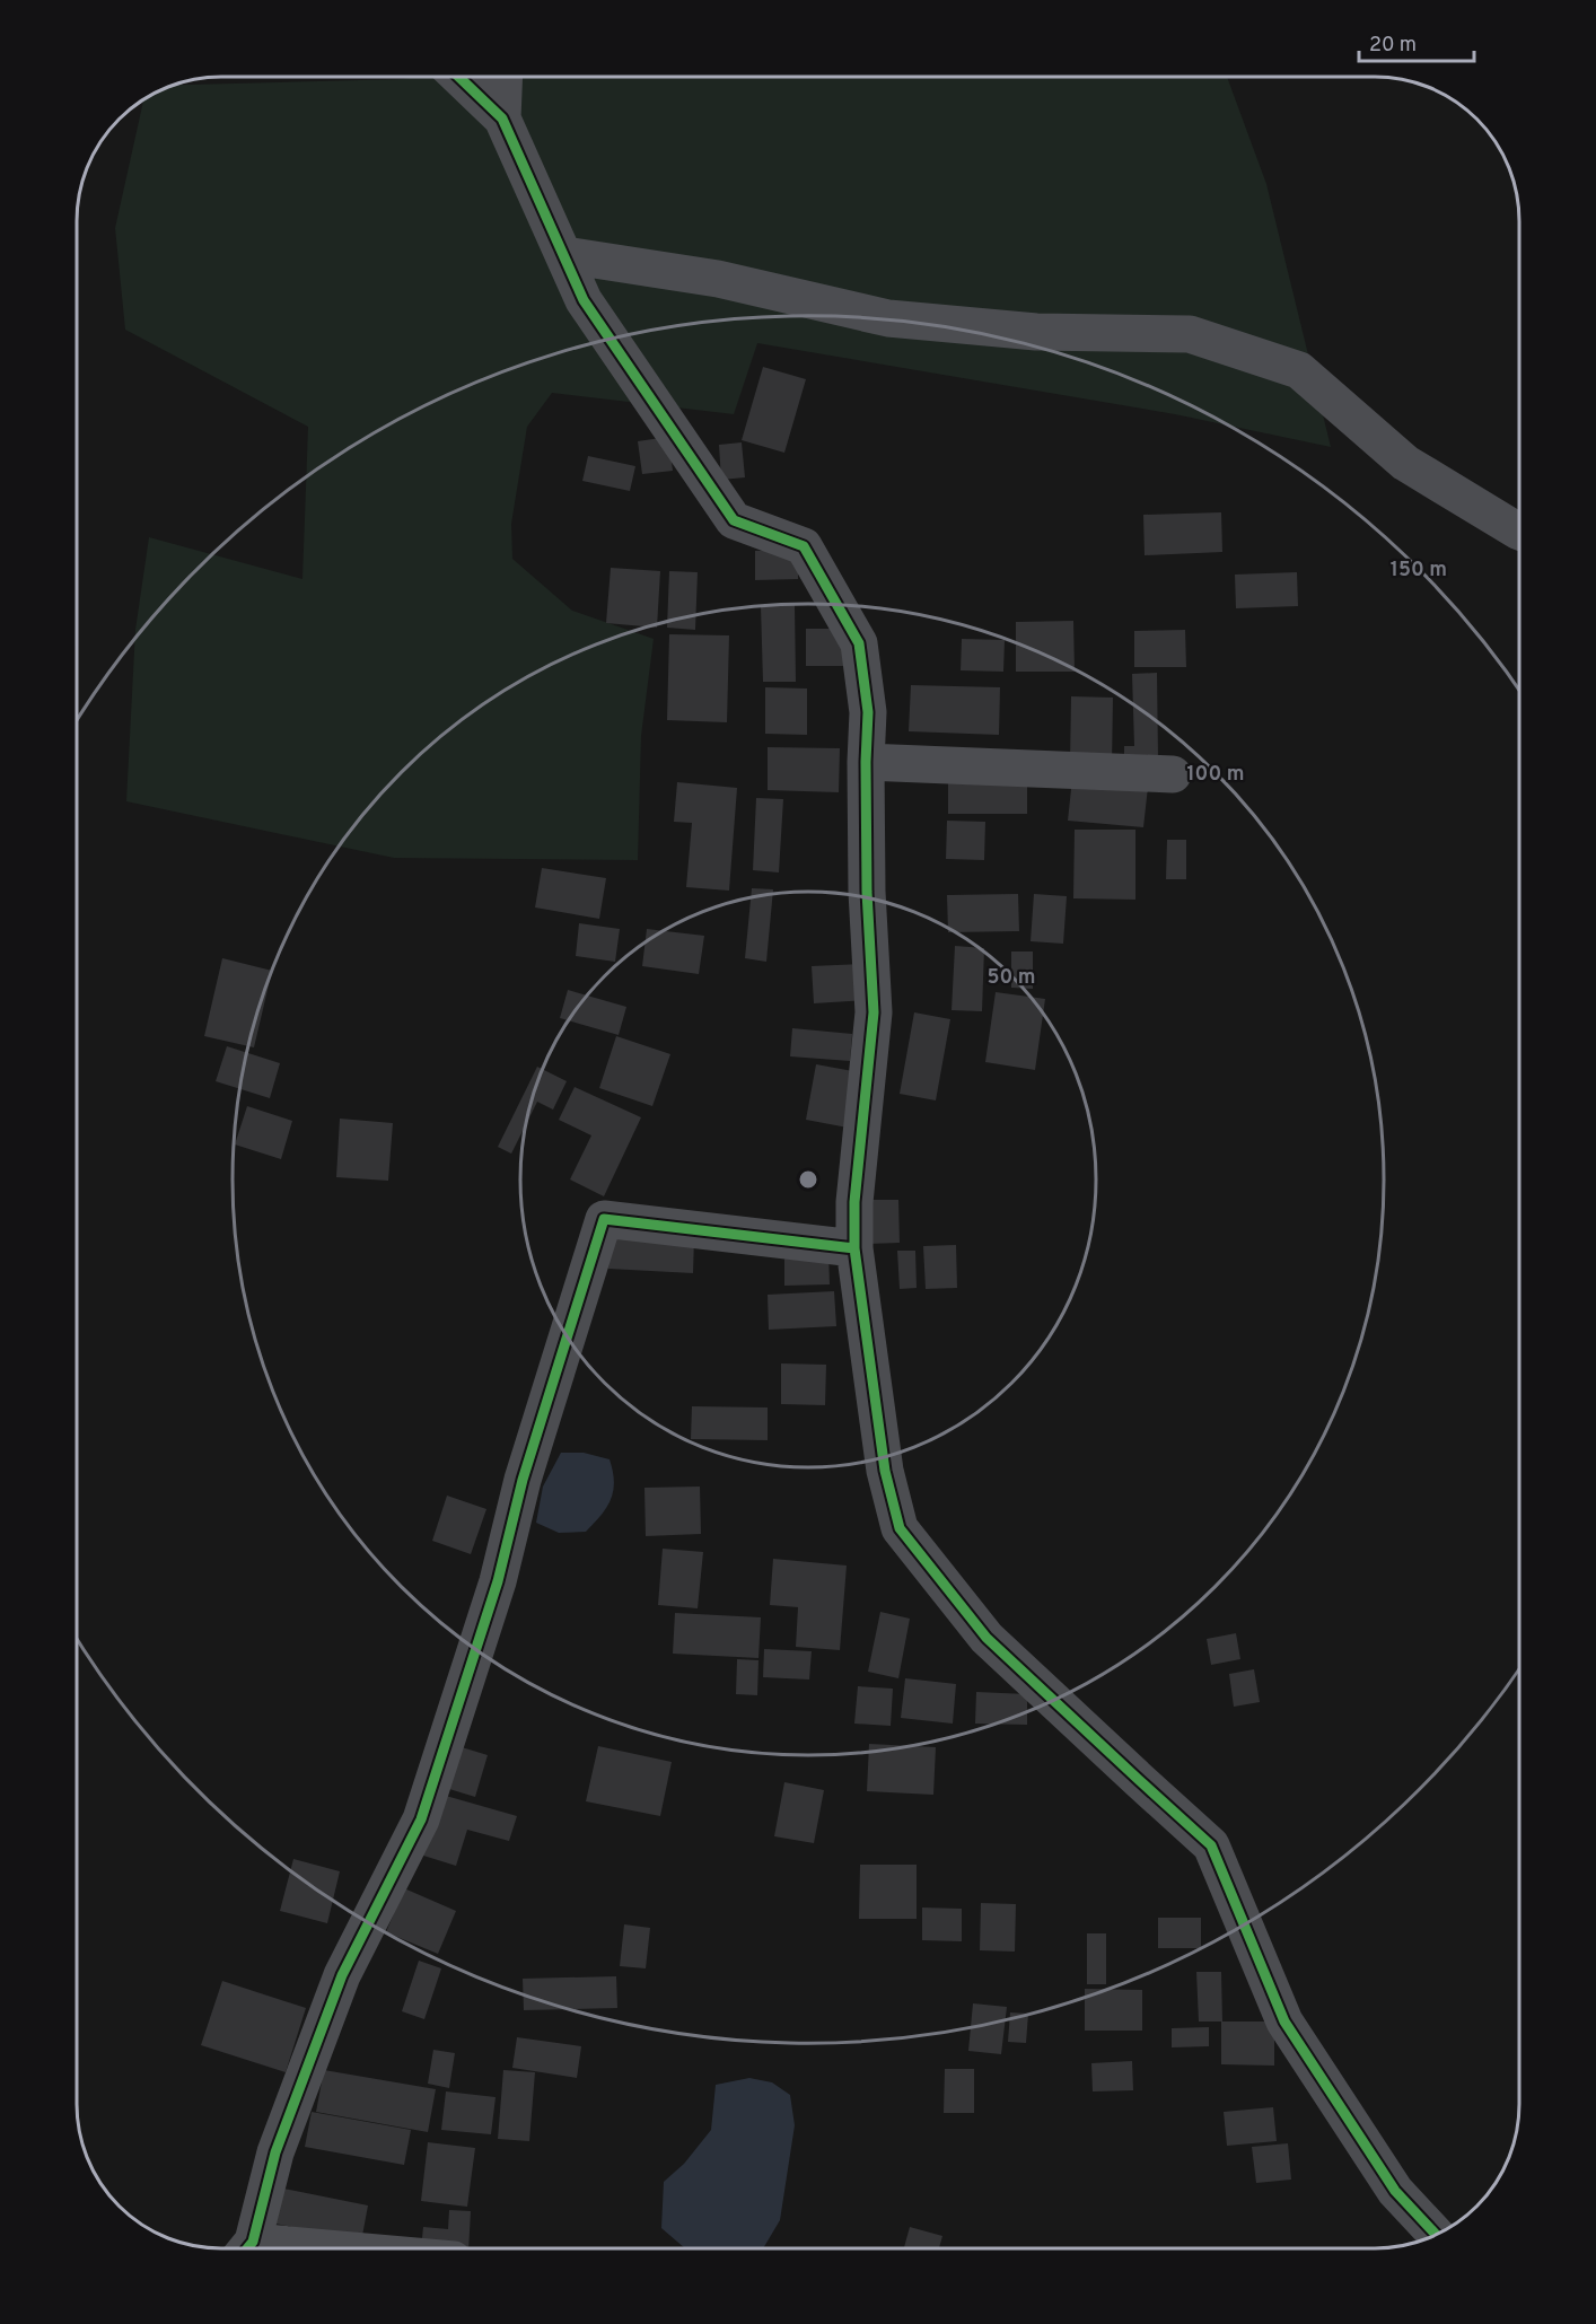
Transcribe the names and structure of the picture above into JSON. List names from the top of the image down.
{
  "scale_bar": "20 m",
  "rings": ["150 m", "100 m", "50 m"]
}
